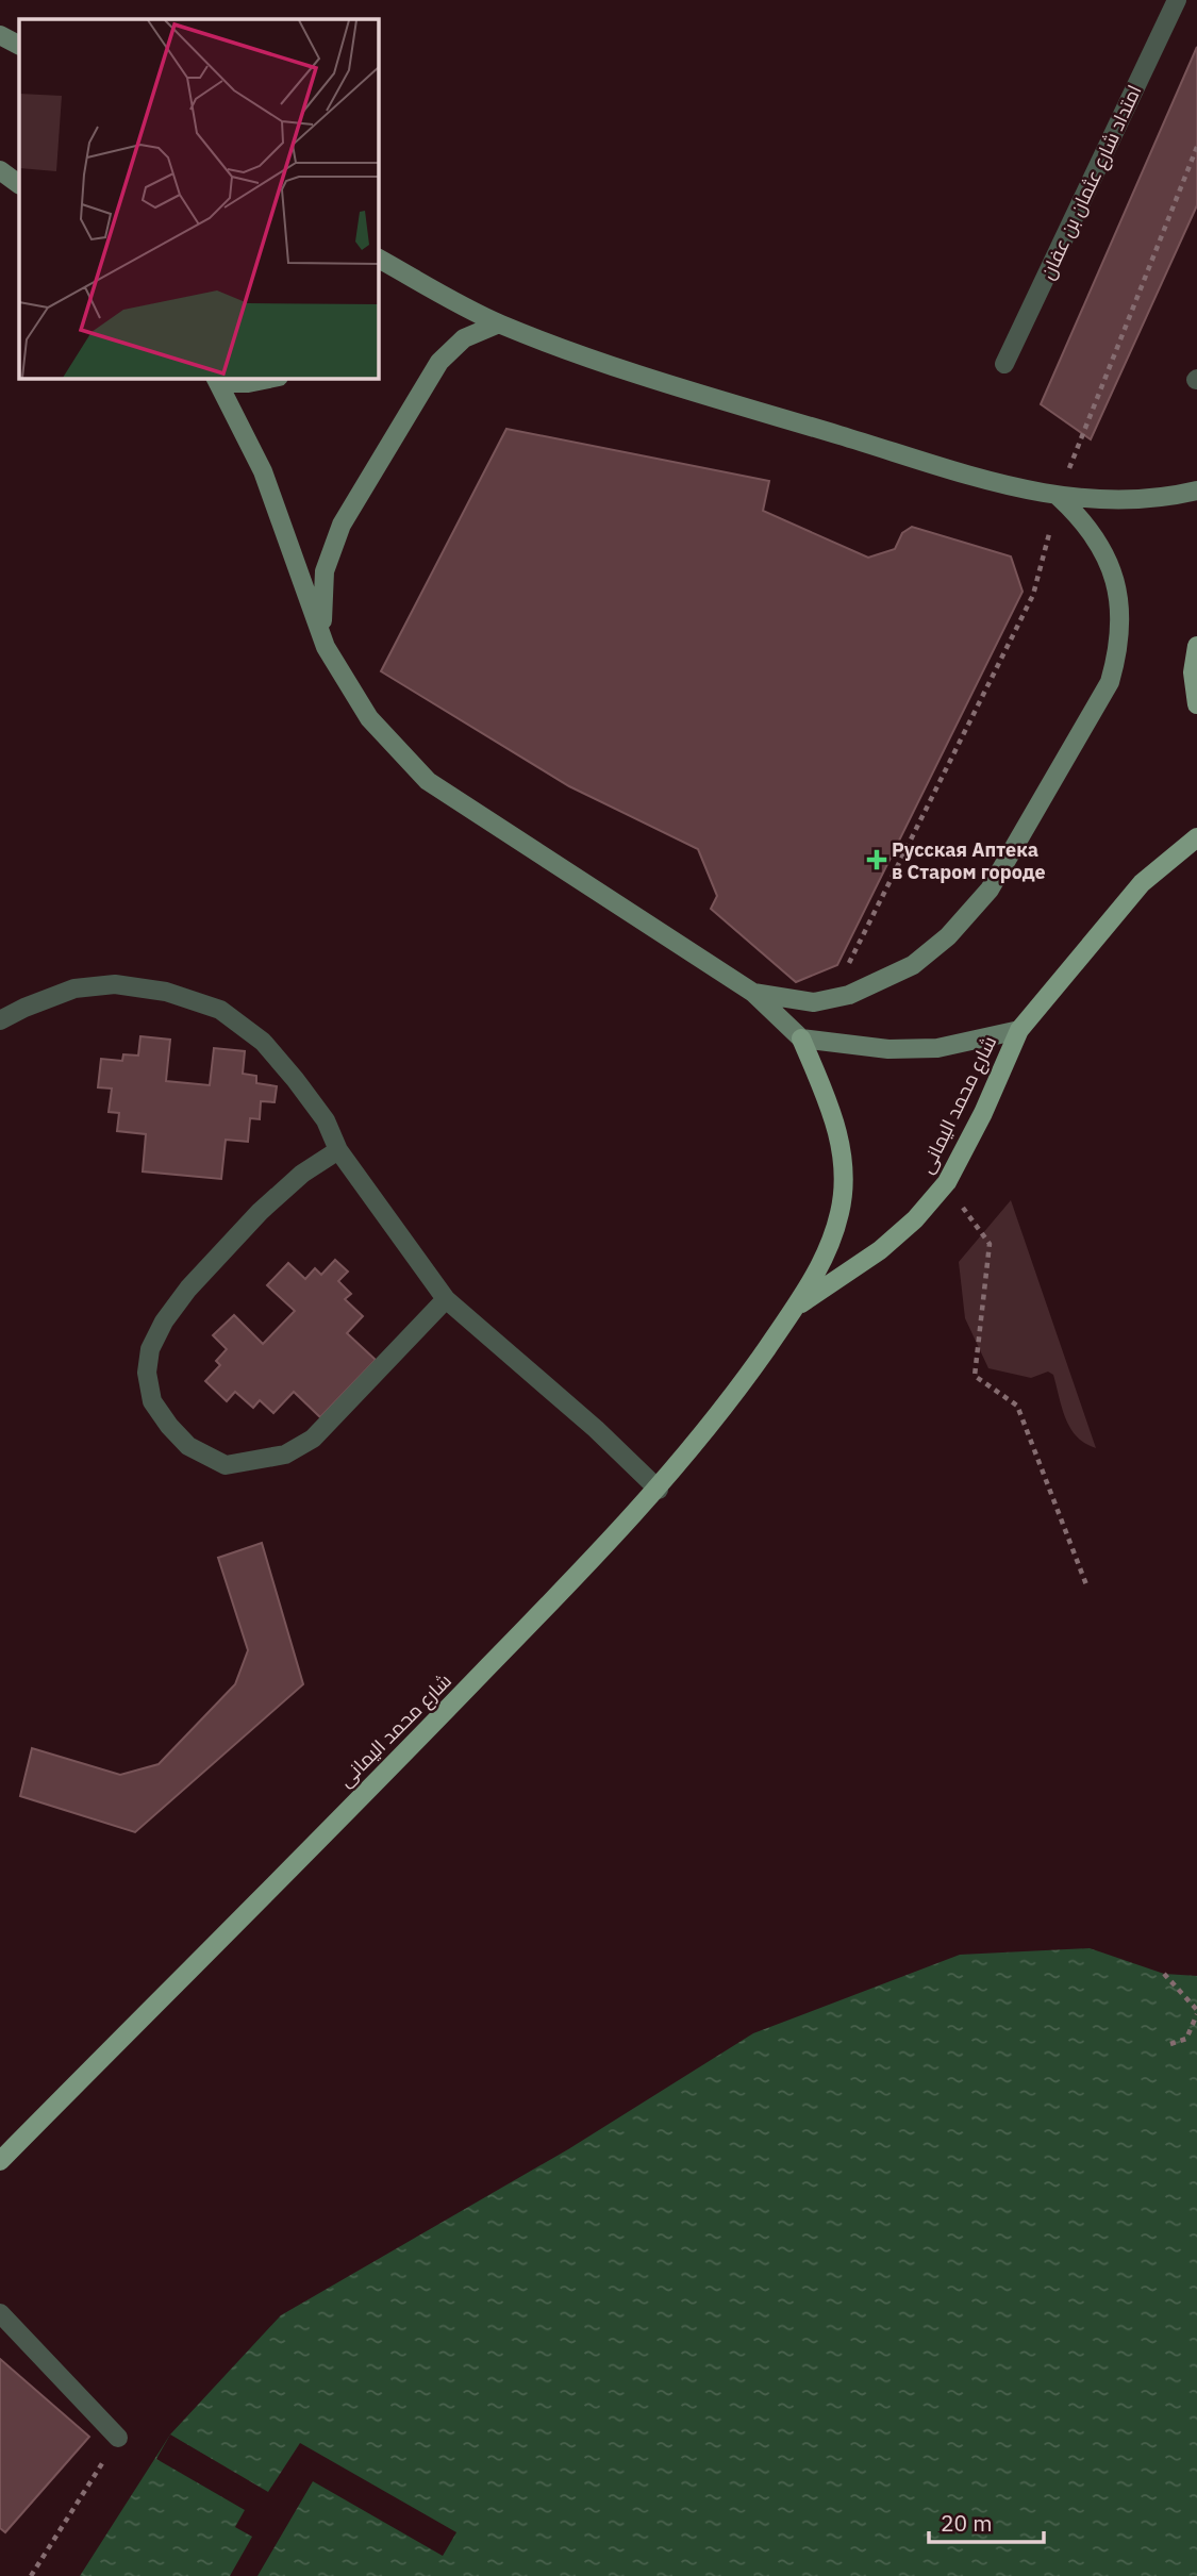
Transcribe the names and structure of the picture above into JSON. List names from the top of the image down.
{
  "streets": {
    "main road": ["شارع محمد اليمانى"],
    "street": ["امتداد شارع عثمان بن عفان"]
  },
  "places": {
    "health": ["Русская Аптека в Старом городе"]
  },
  "scale_bar": "20 m"
}
